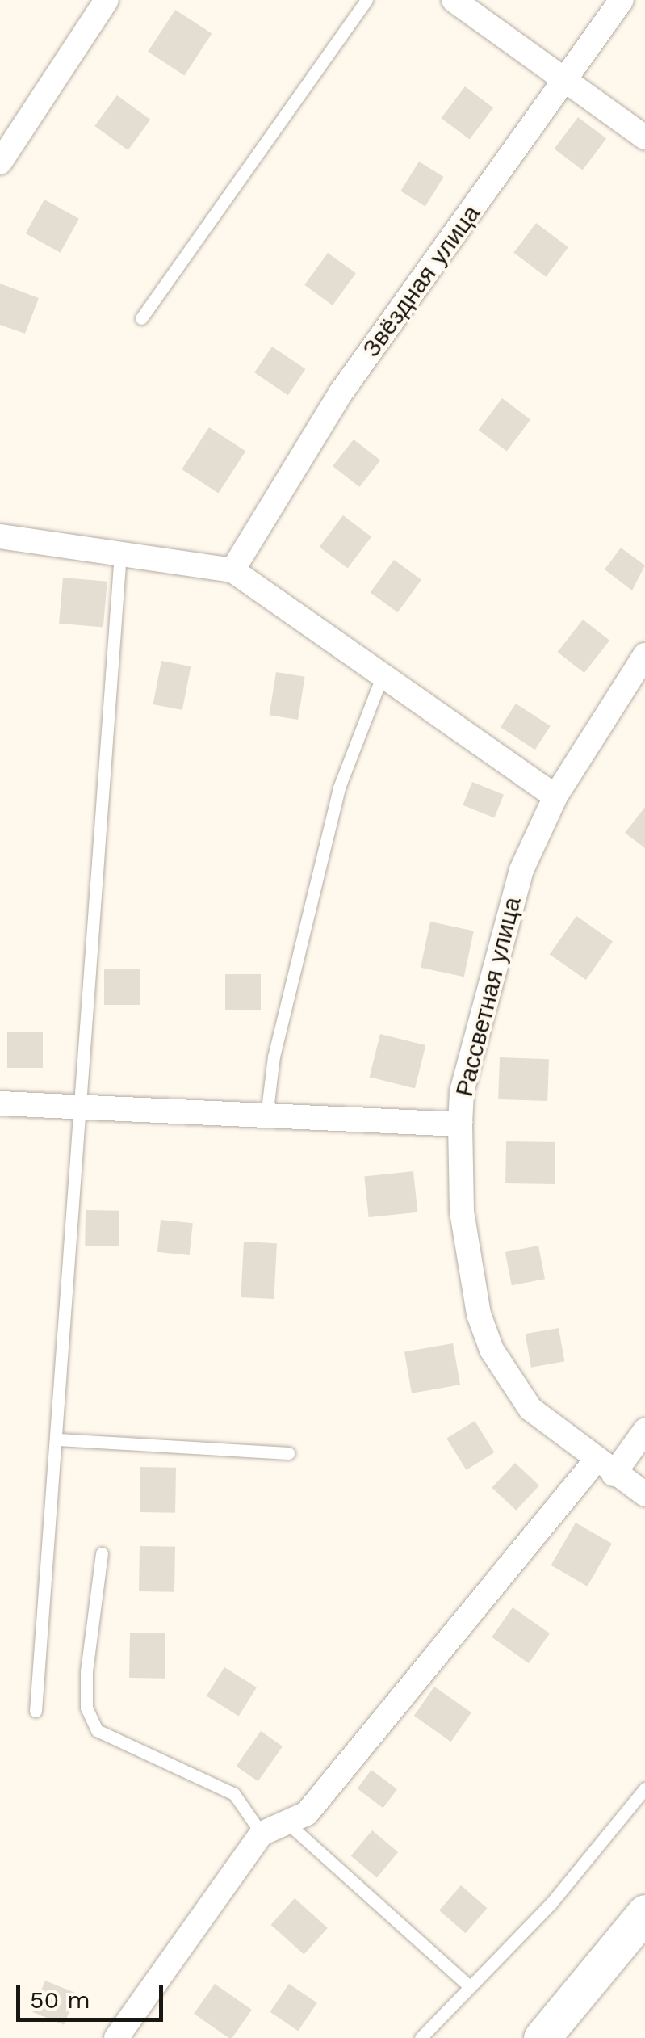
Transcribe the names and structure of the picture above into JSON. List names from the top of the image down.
{
  "streets": {
    "street": ["Звёздная улица", "Рассветная улица"]
  },
  "scale_bar": "50 m"
}
